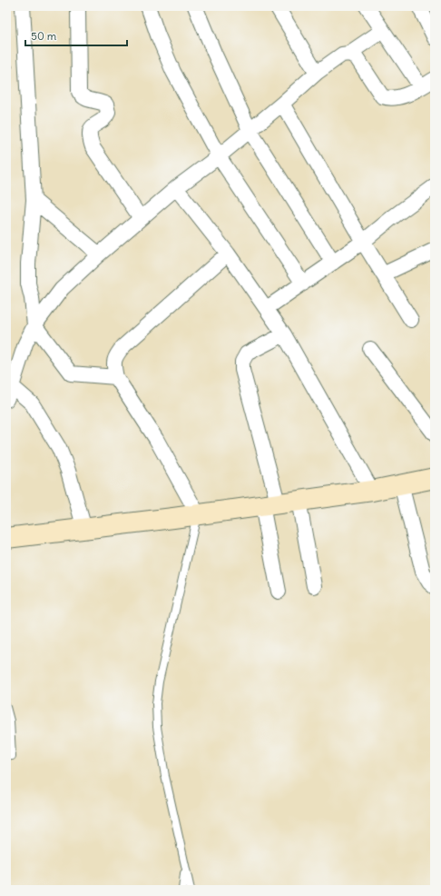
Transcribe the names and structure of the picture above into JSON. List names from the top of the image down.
{
  "scale_bar": "50 m"
}
